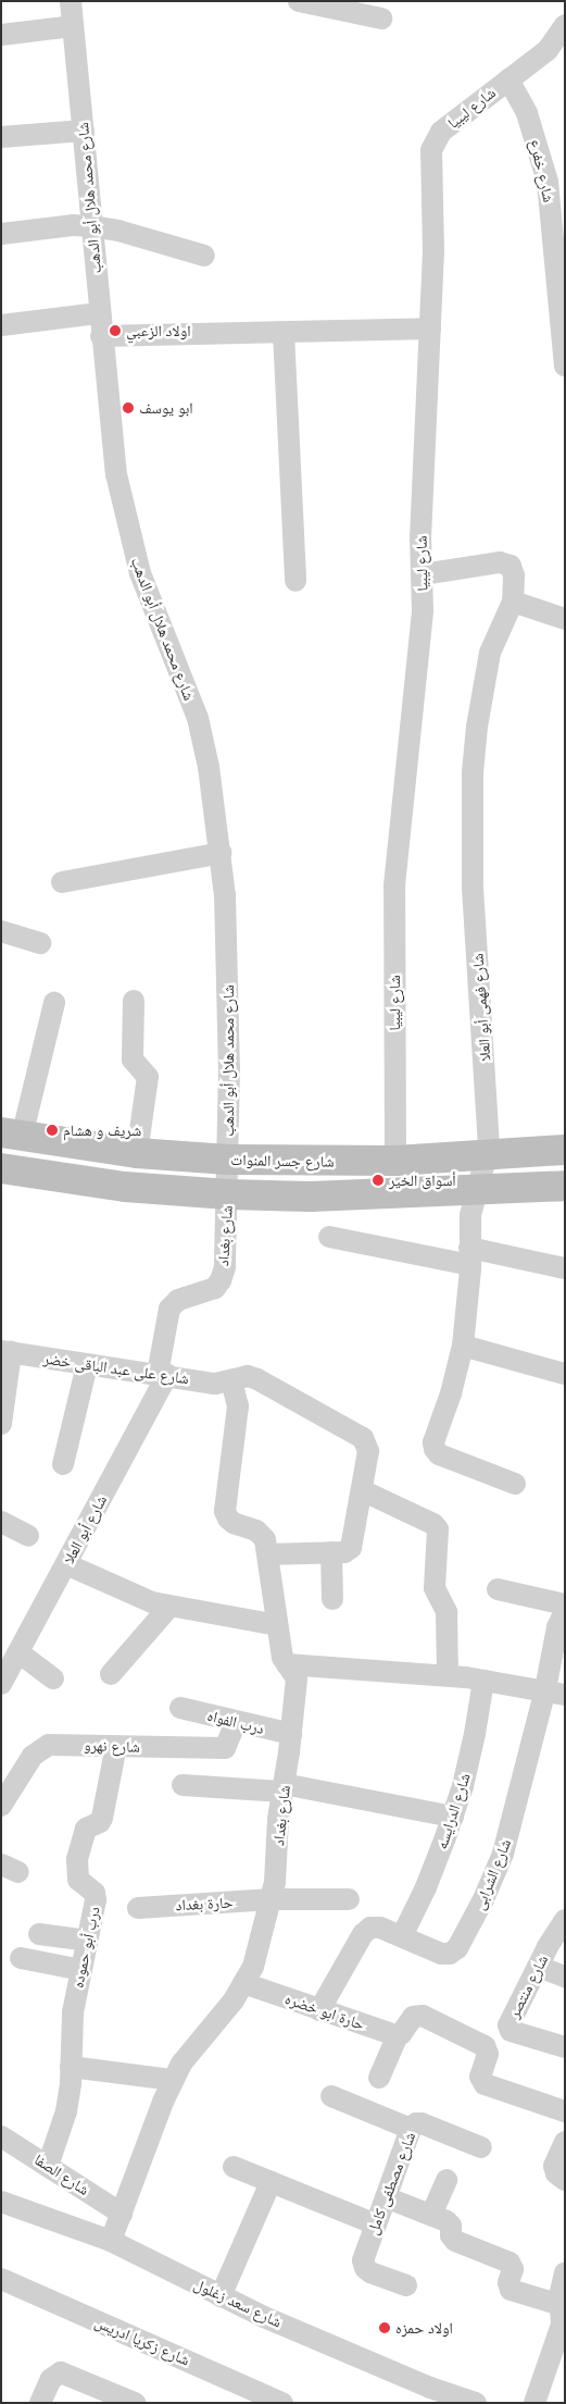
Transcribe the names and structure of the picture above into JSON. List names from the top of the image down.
{
  "streets": {
    "street": [
      "شارع ليبيا",
      "شارع خفرع",
      "شارع محمد هلال أبو الدهب",
      "شارع فهمى أبو العلا",
      "شارع جسر المنوات",
      "شارع بغداد",
      "شارع على عبد الباقى خضر",
      "شارع أبو العلا",
      "درب الفواه",
      "شارع نهرو",
      "شارع الدرايسه",
      "شارع الشرابى",
      "حارة بغداد",
      "درب أبو حموده",
      "شارع منتصر",
      "حارة ابو خضره",
      "شارع الصفا",
      "شارع مصطفى كامل",
      "شارع سعد زغلول",
      "شارع زكريا ادريس"
    ]
  },
  "crossings": [
    ["شارع ليبيا", "شارع خفرع"],
    ["شارع ليبيا", "شارع فهمى أبو العلا"],
    ["شارع ليبيا", "شارع جسر المنوات"],
    ["شارع محمد هلال أبو الدهب", "شارع جسر المنوات"],
    ["شارع محمد هلال أبو الدهب", "شارع بغداد"],
    ["شارع فهمى أبو العلا", "شارع جسر المنوات"],
    ["شارع بغداد", "شارع على عبد الباقى خضر"],
    ["شارع بغداد", "شارع أبو العلا"],
    ["شارع بغداد", "درب الفواه"],
    ["شارع بغداد", "حارة بغداد"],
    ["شارع بغداد", "حارة ابو خضره"],
    ["شارع بغداد", "شارع الصفا"],
    ["شارع بغداد", "شارع سعد زغلول"],
    ["شارع على عبد الباقى خضر", "شارع أبو العلا"],
    ["درب الفواه", "شارع نهرو"],
    ["شارع نهرو", "درب أبو حموده"],
    ["شارع الدرايسه", "شارع الشرابى"],
    ["شارع الشرابى", "حارة ابو خضره"],
    ["درب أبو حموده", "شارع الصفا"]
  ],
  "places": [
    "اولاد الزعبي",
    "ابو يوسف",
    "شريف و هشام",
    "أسواق الخير",
    "اولاد حمزه"
  ]
}
